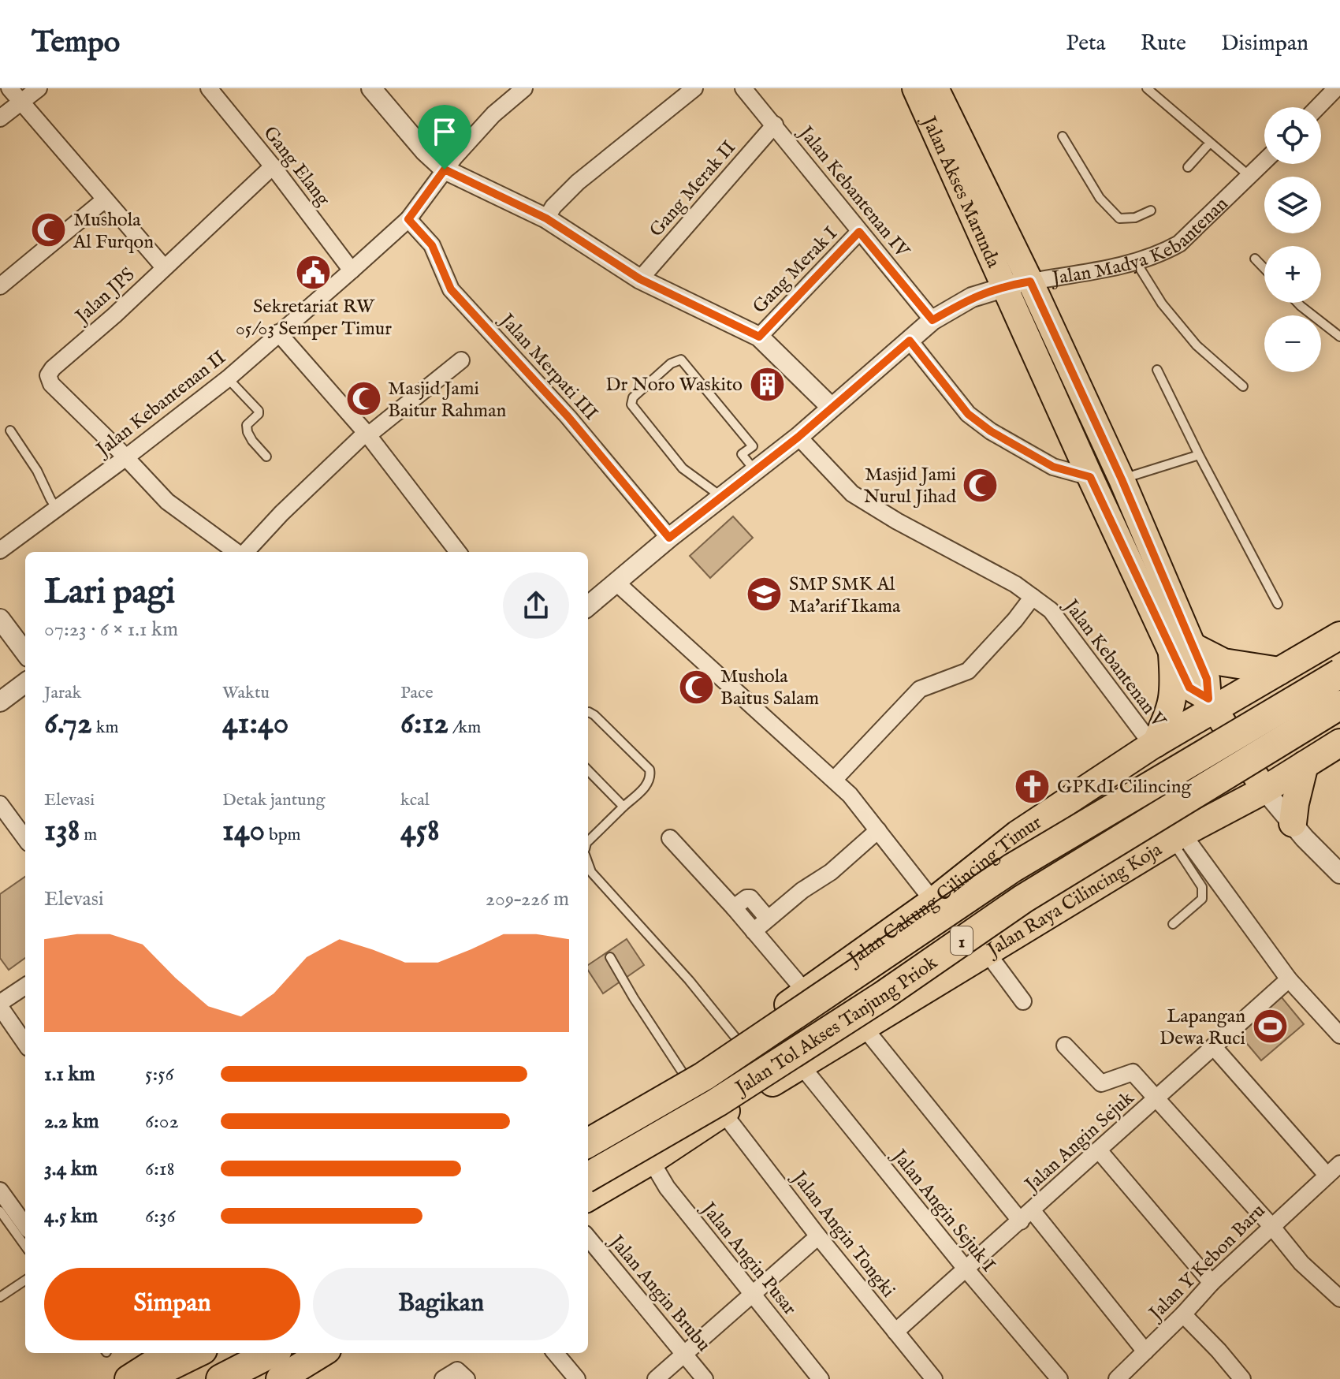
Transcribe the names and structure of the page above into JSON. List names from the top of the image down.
{
  "streets": {
    "highway": [
      "Jalan Cakung Cilincing Timur",
      "Jalan Raya Cilincing Koja",
      "1",
      "Jalan Tol Akses Tanjung Priok"
    ],
    "main road": ["Jalan Akses Marunda"],
    "street": [
      "Gang Elang",
      "Gang Merak II",
      "Jalan Kebantenan IV",
      "Jalan Madya Kebantenan",
      "Gang Merak I",
      "Jalan JPS",
      "Jalan Merpati III",
      "Jalan Kebantenan II",
      "Jalan Kebantenan V",
      "Jalan Angin Sejuk",
      "Jalan Angin Sejuk I",
      "Jalan Angin Tongki",
      "Jalan Angin Pusar",
      "Jalan Y Kebon Baru",
      "Jalan Angin Brubu"
    ]
  },
  "crossings": [
    ["Gang Elang", "Jalan JPS"],
    ["Gang Elang", "Jalan Kebantenan II"],
    ["Gang Merak II", "Jalan Kebantenan IV"],
    ["Jalan Kebantenan IV", "Jalan Madya Kebantenan"],
    ["Jalan Kebantenan IV", "Gang Merak I"],
    ["Jalan Akses Marunda", "Jalan Madya Kebantenan"],
    ["Jalan Akses Marunda", "Jalan Cakung Cilincing Timur"],
    ["Jalan Akses Marunda", "Jalan Raya Cilincing Koja"],
    ["Jalan Madya Kebantenan", "Jalan Merpati III"],
    ["Jalan Madya Kebantenan", "Jalan Kebantenan V"],
    ["Jalan JPS", "Jalan Kebantenan II"],
    ["Jalan Merpati III", "Jalan Kebantenan II"],
    ["Jalan Kebantenan V", "Jalan Cakung Cilincing Timur"],
    ["Jalan Raya Cilincing Koja", "Jalan Angin Sejuk I"],
    ["Jalan Raya Cilincing Koja", "Jalan Angin Tongki"],
    ["Jalan Raya Cilincing Koja", "Jalan Angin Pusar"],
    ["Jalan Angin Sejuk", "Jalan Angin Sejuk I"],
    ["Jalan Angin Sejuk", "Jalan Angin Tongki"]
  ],
  "places": {
    "mosque": [
      "Mushola Al Furqon",
      "Masjid Jami Baitur Rahman",
      "Masjid Jami Nurul Jihad",
      "Mushola Baitus Salam"
    ],
    "public building": ["Sekretariat RW 05/03 Semper Timur"],
    "building": ["Dr Noro Waskito"],
    "school or university": ["SMP SMK Al Ma'arif Ikama"],
    "church": ["GPKdI Cilincing"],
    "sports": ["Lapangan Dewa Ruci"]
  },
  "page": {
    "header": "Tempo",
    "nav": ["Peta", "Rute", "Disimpan"],
    "map_buttons": ["+", "−"],
    "heading": ["Lari pagi", "07:23 · 6 × 1.1 km"],
    "stats": [
      ["Jarak", "6.72 km"],
      ["Waktu", "41:40"],
      ["Pace", "6:12 /km"],
      ["Elevasi", "138 m"],
      ["Detak jantung", "140 bpm"],
      ["kcal", "458"]
    ],
    "chart": ["Elevasi", "209–226 m"],
    "list": [
      {
        "name": "1.1 km",
        "note": "5:56"
      },
      {
        "name": "2.2 km",
        "note": "6:02"
      },
      {
        "name": "3.4 km",
        "note": "6:18"
      },
      {
        "name": "4.5 km",
        "note": "6:36"
      }
    ],
    "buttons": ["Simpan", "Bagikan"]
  }
}
